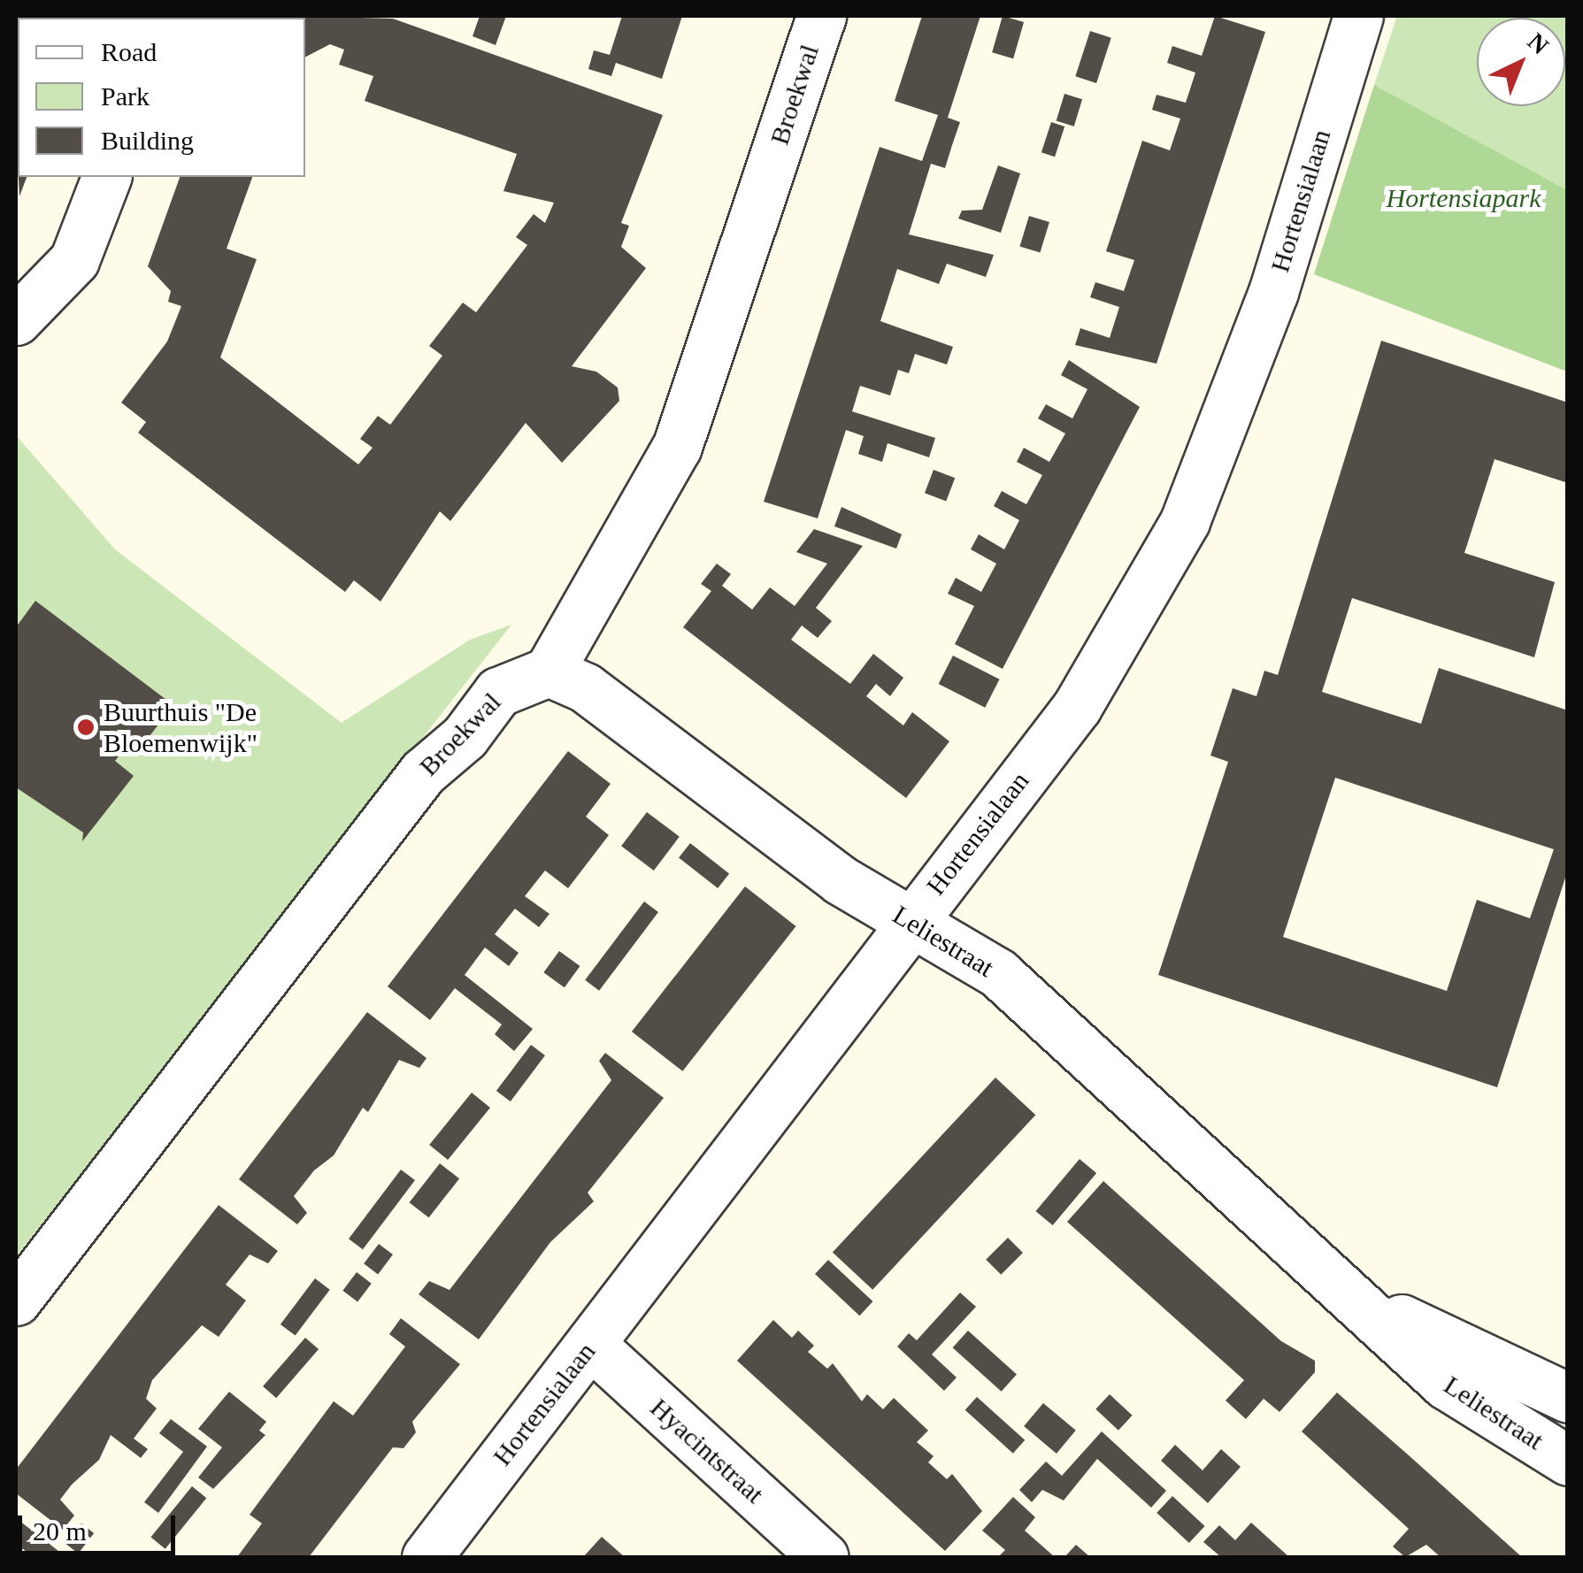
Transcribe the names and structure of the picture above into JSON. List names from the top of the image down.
{
  "streets": {
    "street": [
      "Broekwal",
      "Hortensialaan",
      "Leliestraat",
      "Hyacintstraat"
    ]
  },
  "crossings": [
    ["Broekwal", "Leliestraat"],
    ["Hortensialaan", "Leliestraat"],
    ["Hortensialaan", "Hyacintstraat"]
  ],
  "parks": ["Hortensiapark"],
  "places": ["Buurthuis \"De Bloemenwijk\""],
  "legend": ["Road", "Park", "Building"],
  "scale_bar": "20 m",
  "north": "top right"
}
